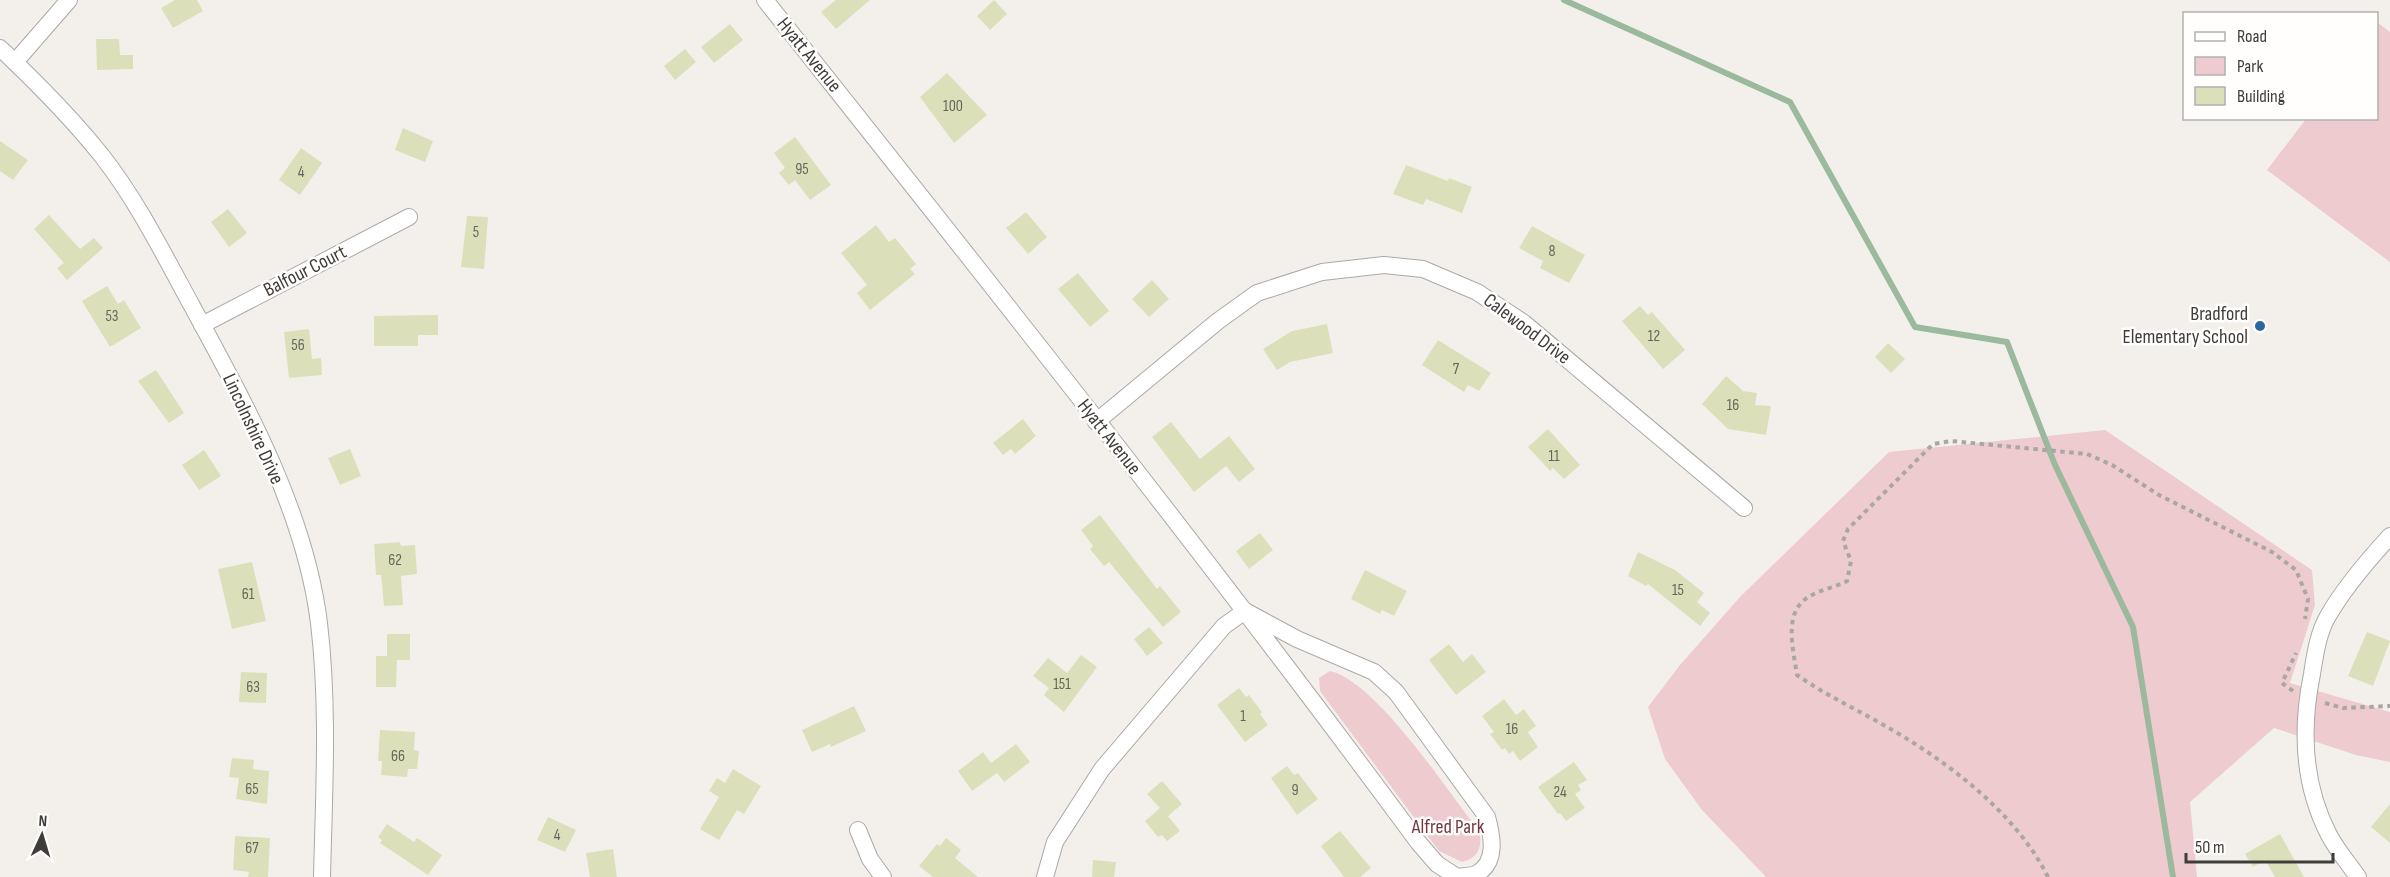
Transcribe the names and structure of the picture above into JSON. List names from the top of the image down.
{
  "streets": {
    "street": [
      "Hyatt Avenue",
      "Balfour Court",
      "Calewood Drive",
      "Lincolnshire Drive"
    ]
  },
  "crossings": [
    ["Hyatt Avenue", "Calewood Drive"],
    ["Balfour Court", "Lincolnshire Drive"]
  ],
  "parks": ["Alfred Park"],
  "places": ["Bradford Elementary School"],
  "house_numbers": [
    "100",
    "95",
    "4",
    "5",
    "8",
    "53",
    "12",
    "56",
    "7",
    "16",
    "11",
    "62",
    "15",
    "61",
    "151",
    "63",
    "1",
    "16",
    "66",
    "65",
    "9",
    "24",
    "4",
    "67"
  ],
  "legend": ["Road", "Park", "Building"],
  "scale_bar": "50 m",
  "north": "top"
}
